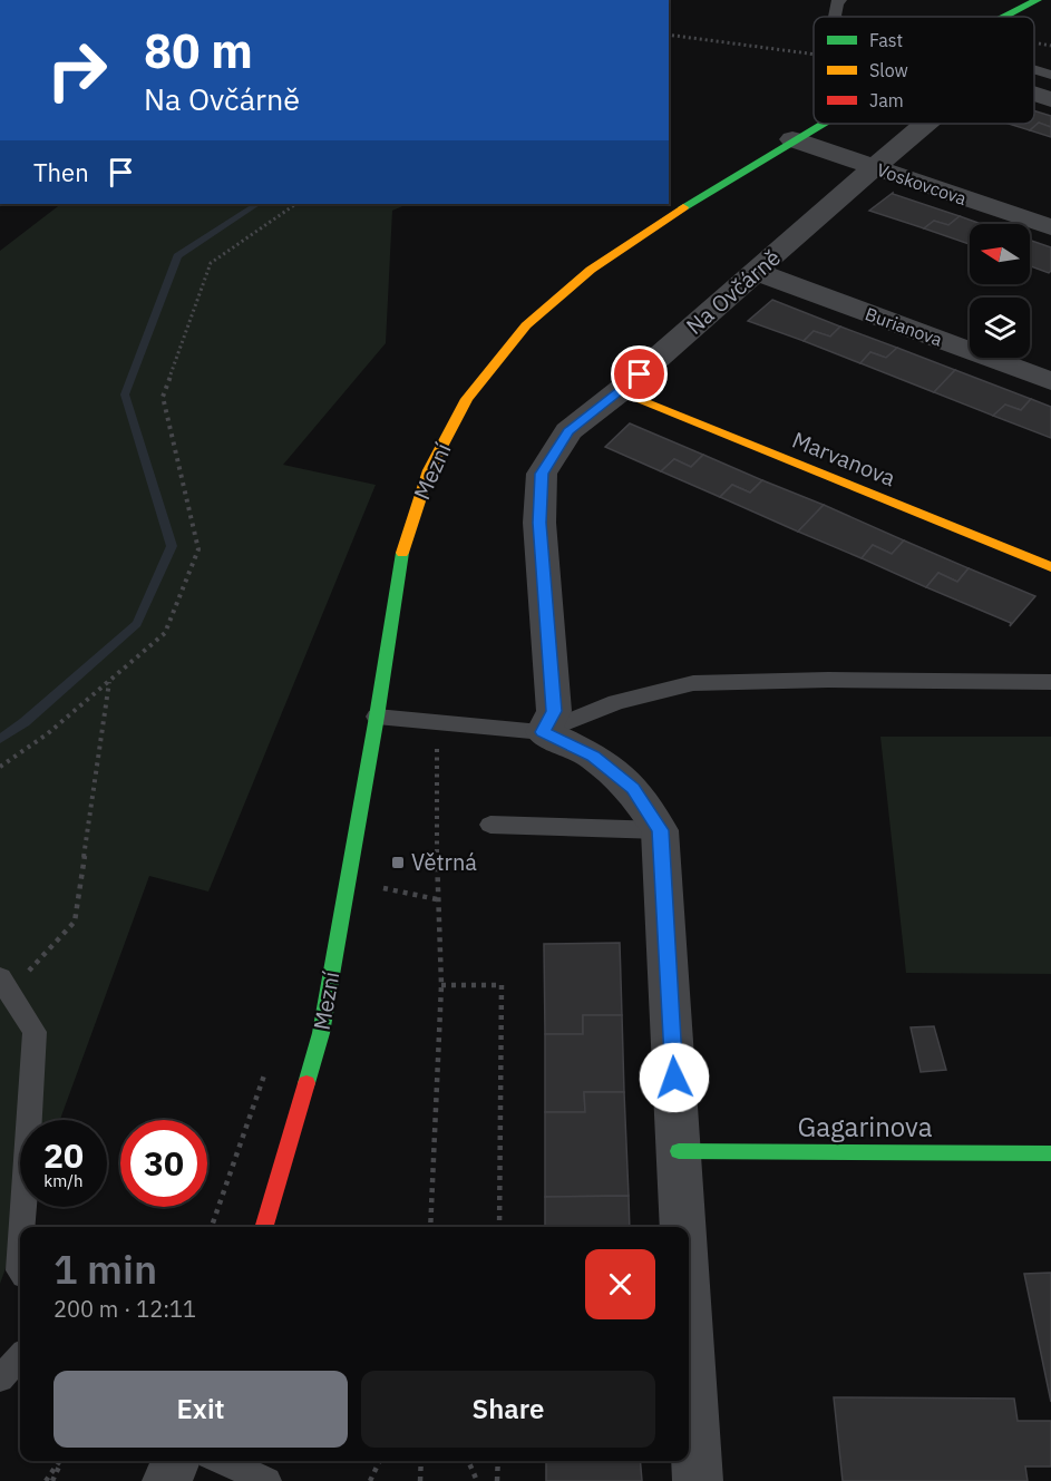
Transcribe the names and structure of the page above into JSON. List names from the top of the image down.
{
  "streets": {
    "street": [
      "Voskovcova",
      "Na Ovčárně",
      "Burianova",
      "Marvanova",
      "Mezní",
      "Gagarinova"
    ]
  },
  "crossings": [
    ["Voskovcova", "Na Ovčárně"],
    ["Voskovcova", "Mezní"],
    ["Na Ovčárně", "Burianova"],
    ["Na Ovčárně", "Marvanova"]
  ],
  "places": {
    "transit": ["Větrná"]
  },
  "legend": ["Fast", "Slow", "Jam"],
  "north": "left",
  "page": {
    "turn": ["80 m", "Na Ovčárně"],
    "then": "Then",
    "speed": "20 km/h",
    "limit": "30",
    "heading": ["1 min", "200 m · 12:11"],
    "buttons": ["Exit", "Share"]
  }
}
